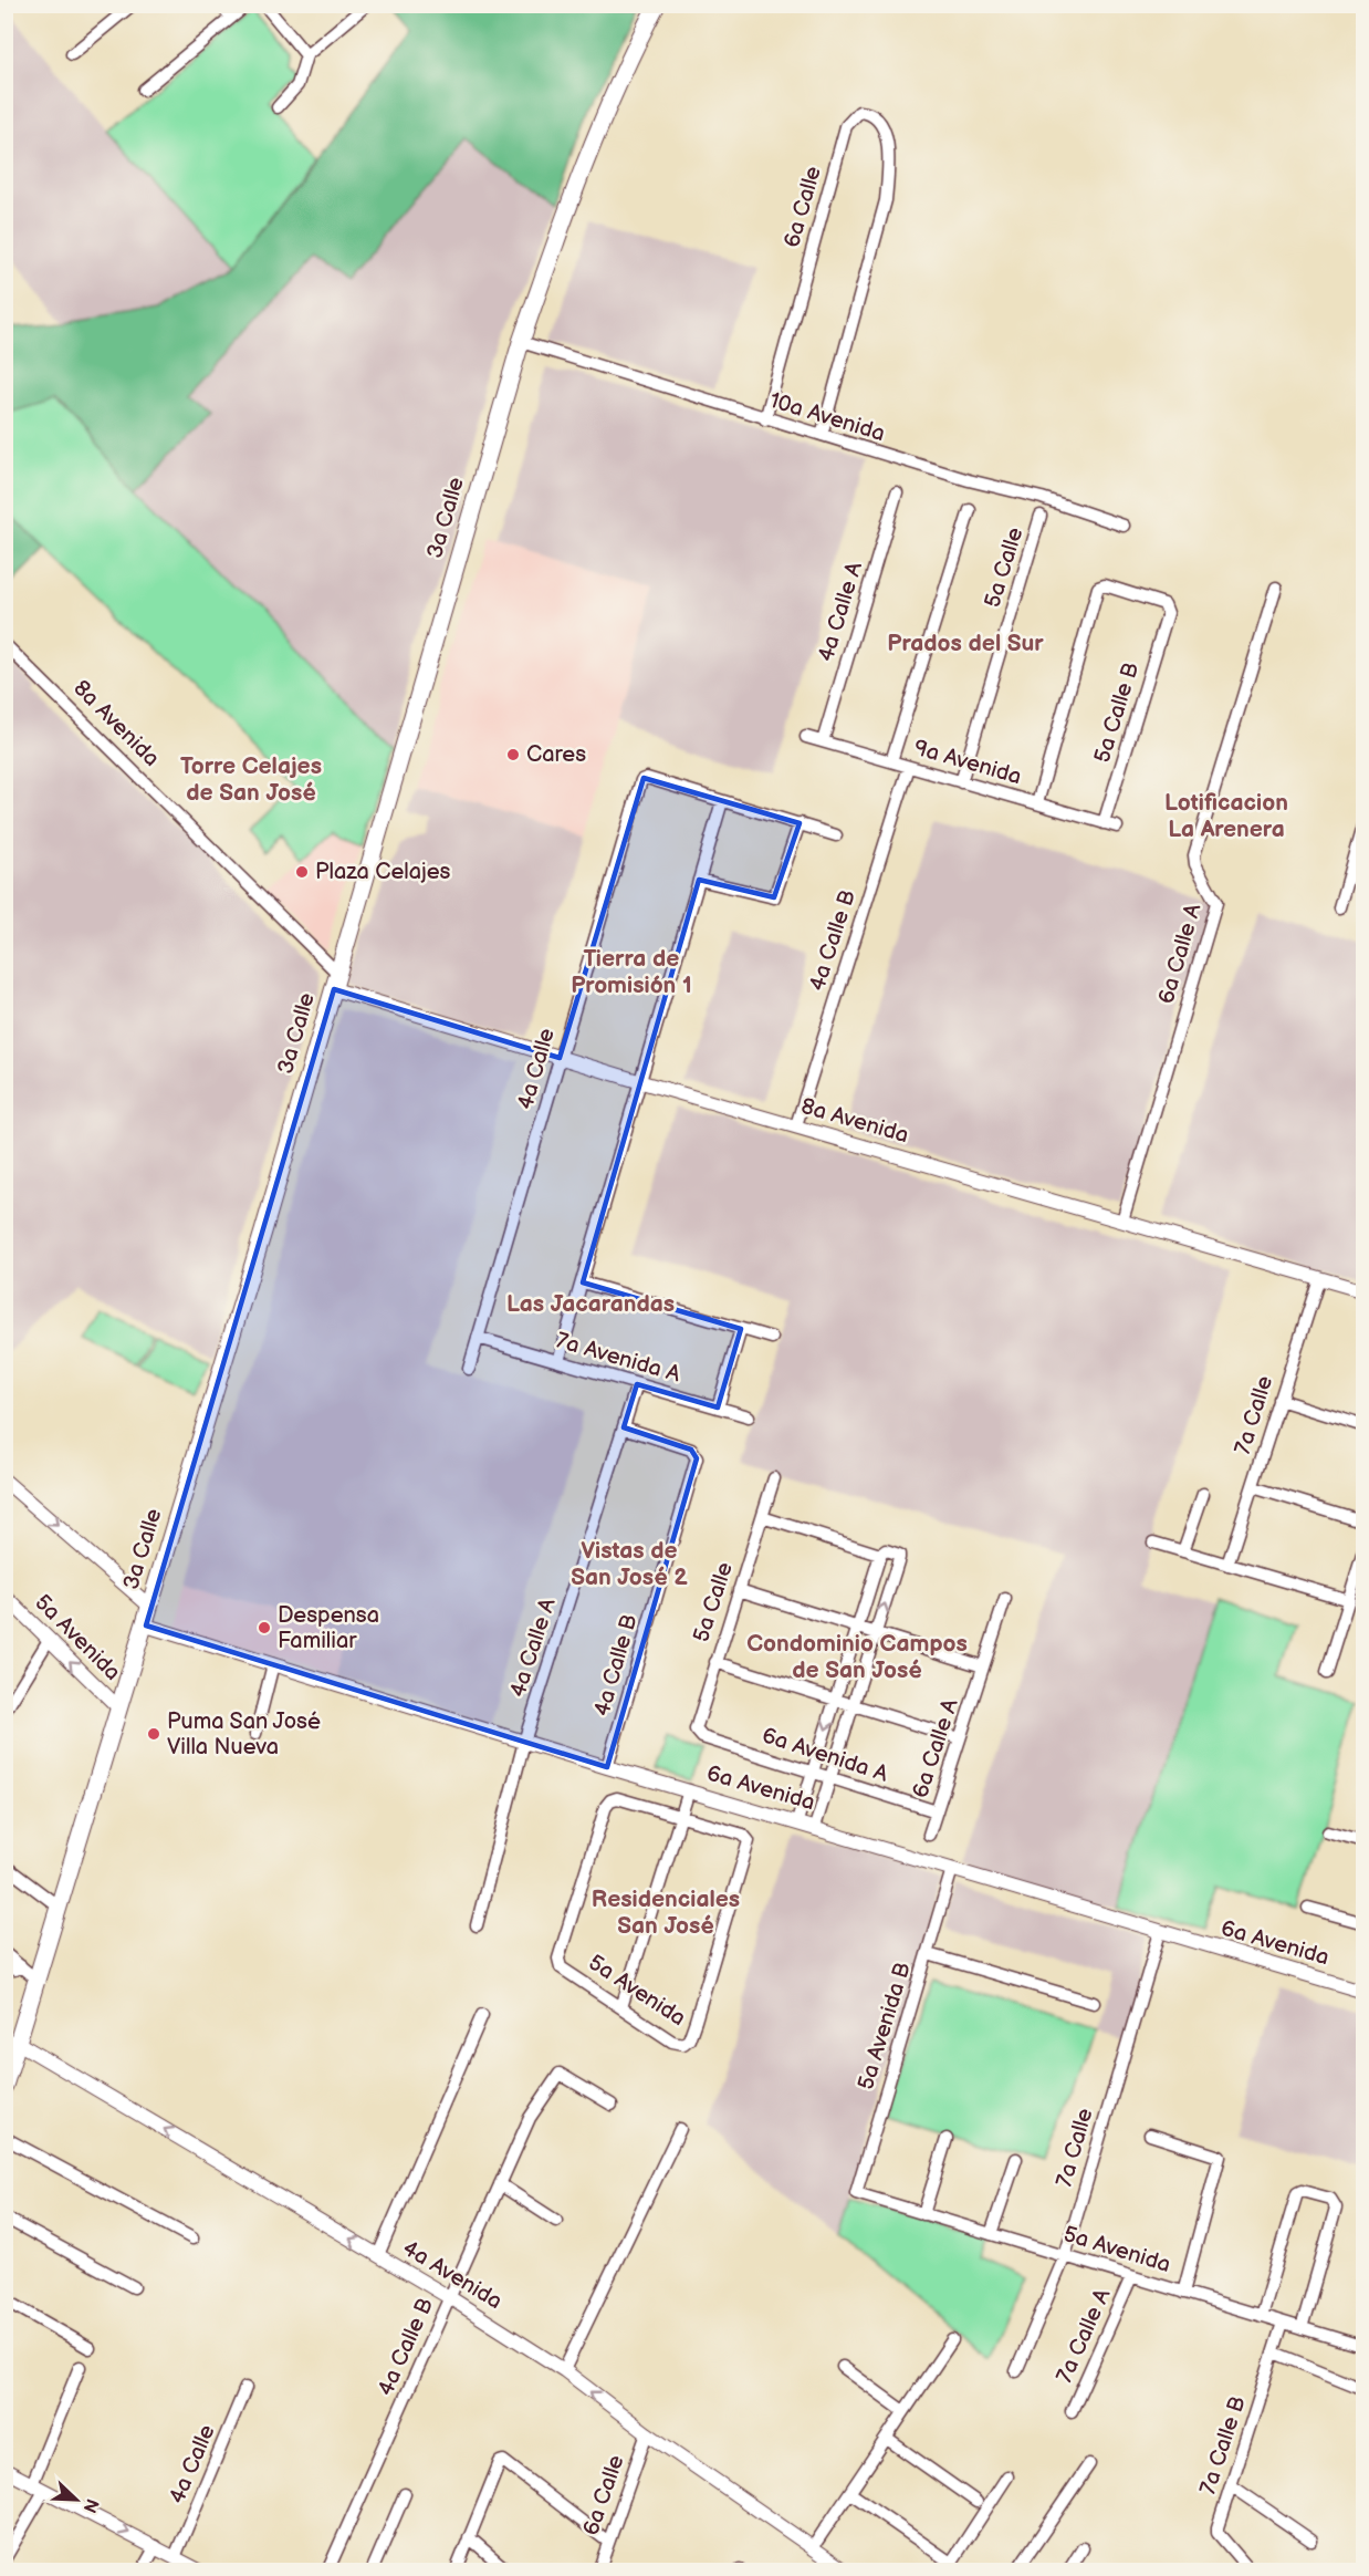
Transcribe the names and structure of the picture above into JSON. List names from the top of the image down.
{
  "streets": {
    "main road": ["3a Calle"],
    "street": [
      "6a Calle",
      "10a Avenida",
      "5a Calle",
      "4a Calle A",
      "5a Calle B",
      "8a Avenida",
      "9a Avenida",
      "4a Calle B",
      "6a Calle A",
      "4a Calle",
      "7a Avenida A",
      "7a Calle",
      "5a Avenida",
      "6a Avenida A",
      "6a Avenida",
      "5a Avenida B",
      "4a Avenida",
      "7a Calle A",
      "7a Calle B"
    ]
  },
  "crossings": [
    ["6a Calle", "10a Avenida"],
    ["6a Calle", "4a Avenida"],
    ["10a Avenida", "3a Calle"],
    ["3a Calle", "8a Avenida"],
    ["3a Calle", "5a Avenida"],
    ["3a Calle", "6a Avenida"],
    ["3a Calle", "4a Avenida"],
    ["5a Calle", "9a Avenida"],
    ["5a Calle", "6a Avenida A"],
    ["4a Calle A", "9a Avenida"],
    ["4a Calle A", "4a Calle B"],
    ["4a Calle A", "7a Avenida A"],
    ["4a Calle A", "6a Avenida"],
    ["5a Calle B", "9a Avenida"],
    ["8a Avenida", "4a Calle B"],
    ["8a Avenida", "6a Calle A"],
    ["8a Avenida", "4a Calle"],
    ["8a Avenida", "7a Calle"],
    ["9a Avenida", "4a Calle B"],
    ["4a Calle B", "6a Avenida"],
    ["4a Calle B", "4a Avenida"],
    ["6a Calle A", "6a Avenida A"],
    ["4a Calle", "7a Avenida A"],
    ["7a Calle", "5a Avenida"],
    ["7a Calle", "6a Avenida"],
    ["5a Avenida", "5a Avenida B"],
    ["5a Avenida", "7a Calle A"],
    ["5a Avenida", "7a Calle B"],
    ["6a Avenida", "5a Avenida B"]
  ],
  "districts": [
    "Prados del Sur",
    "Torre Celajes de San José",
    "Lotificacion La Arenera",
    "Tierra de Promisión 1",
    "Las Jacarandas",
    "Vistas de San José 2",
    "Condominio Campos de San José",
    "Residenciales San José"
  ],
  "places": [
    "Cares",
    "Plaza Celajes",
    "Despensa Familiar",
    "Puma San José Villa Nueva"
  ],
  "north": "bottom right"
}
